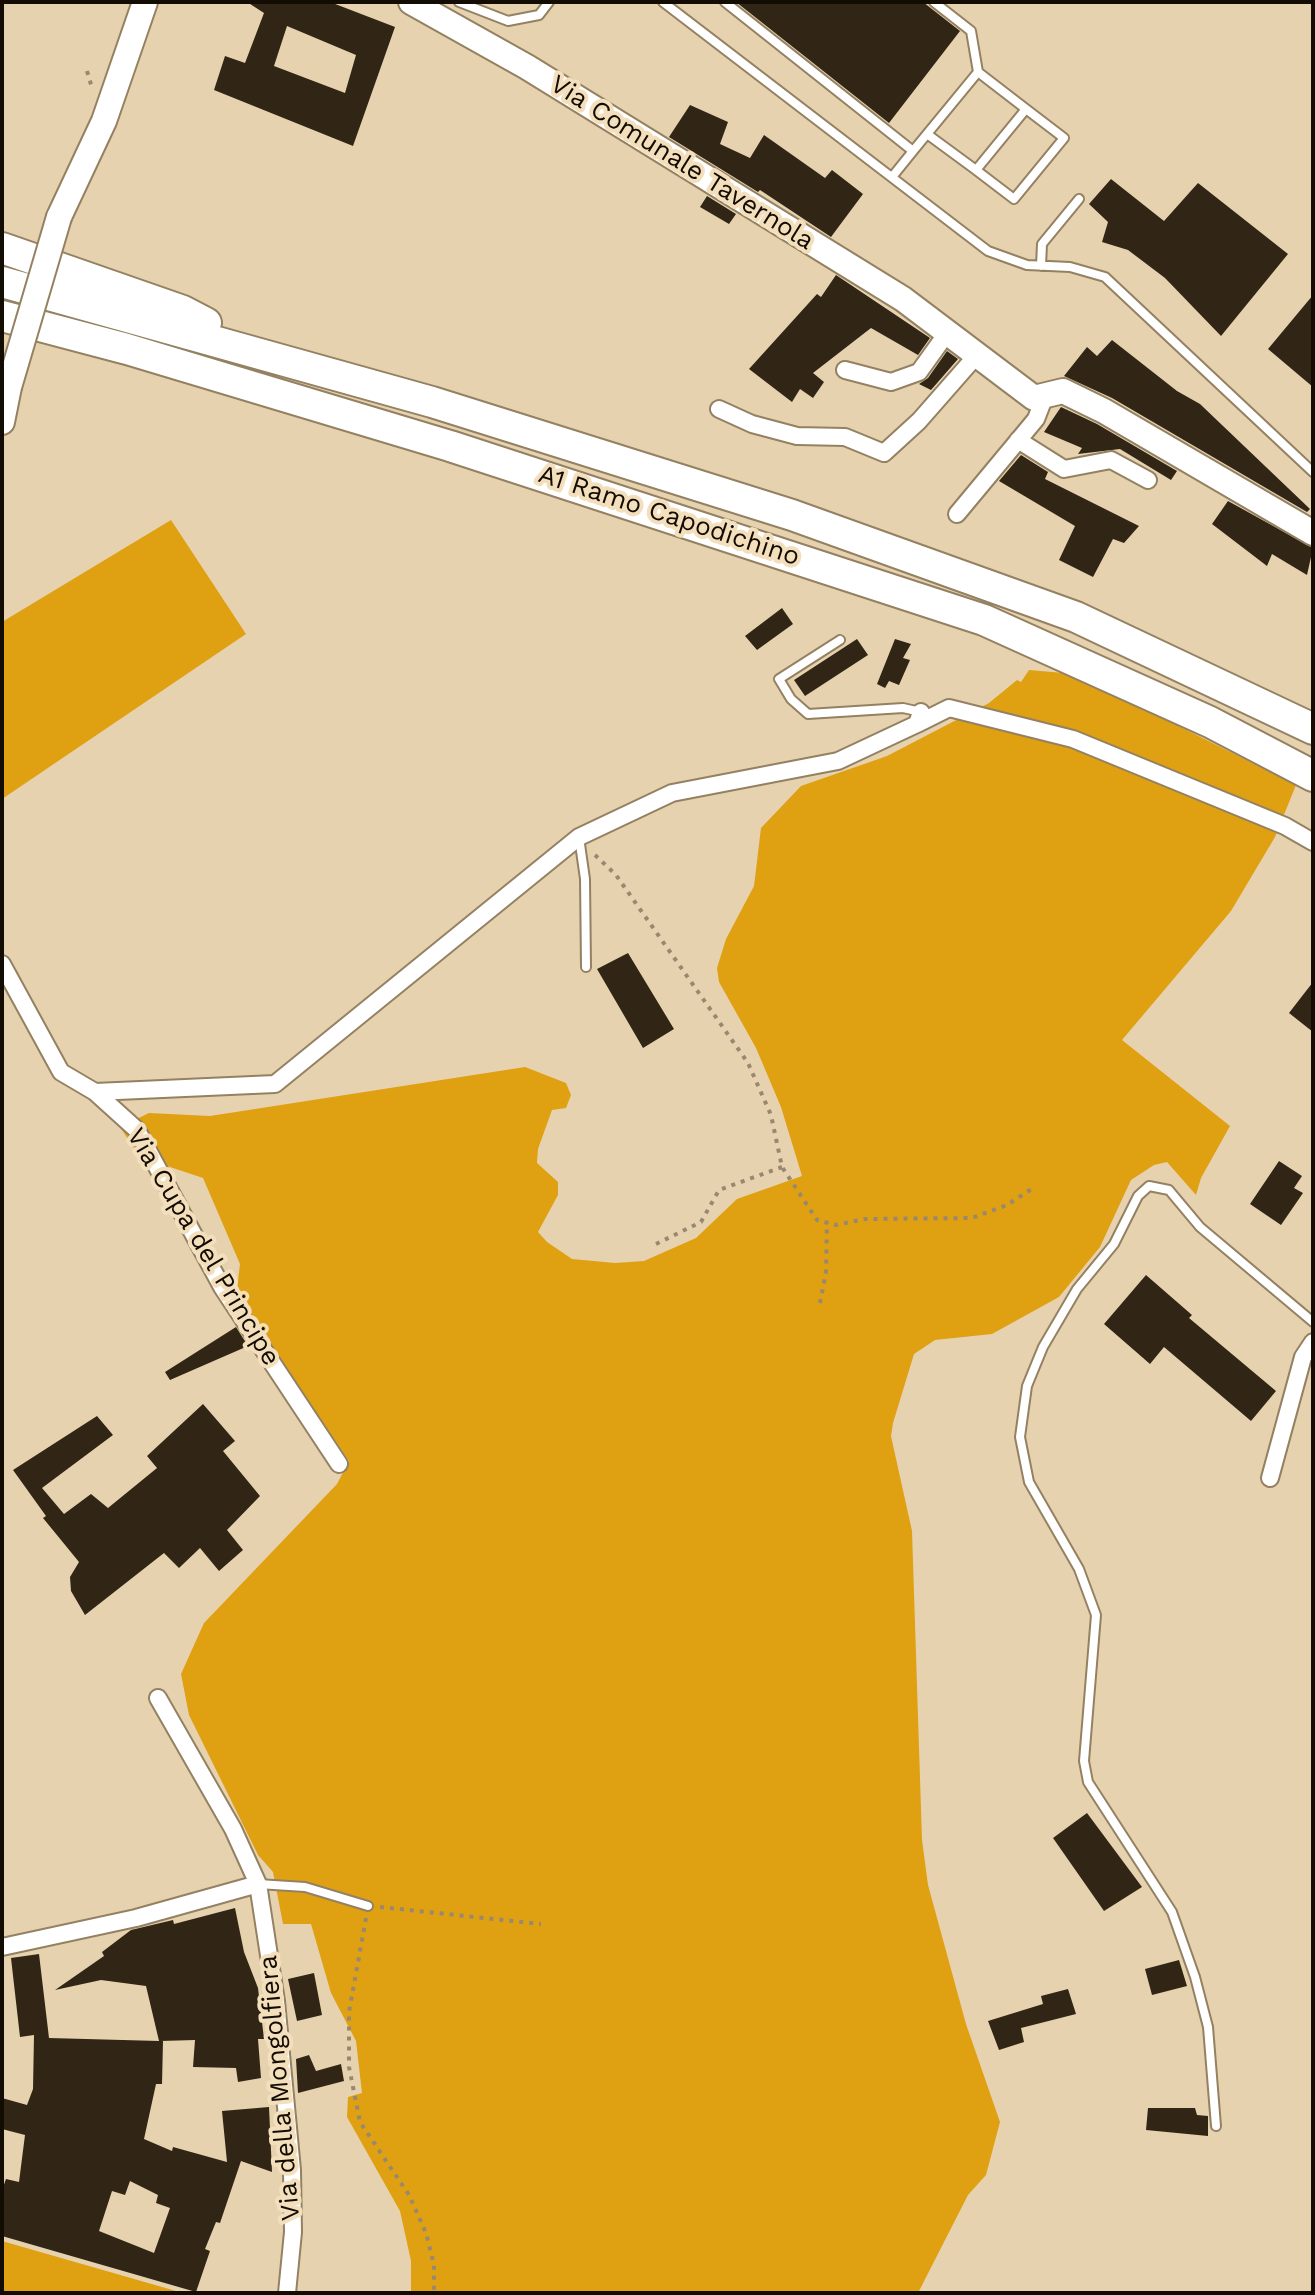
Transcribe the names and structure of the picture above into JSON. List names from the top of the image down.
{
  "streets": {
    "highway": ["A1 Ramo Capodichino"],
    "street": ["Via Comunale Tavernola", "Via Cupa del Principe", "Via della Mongolfiera"]
  }
}
